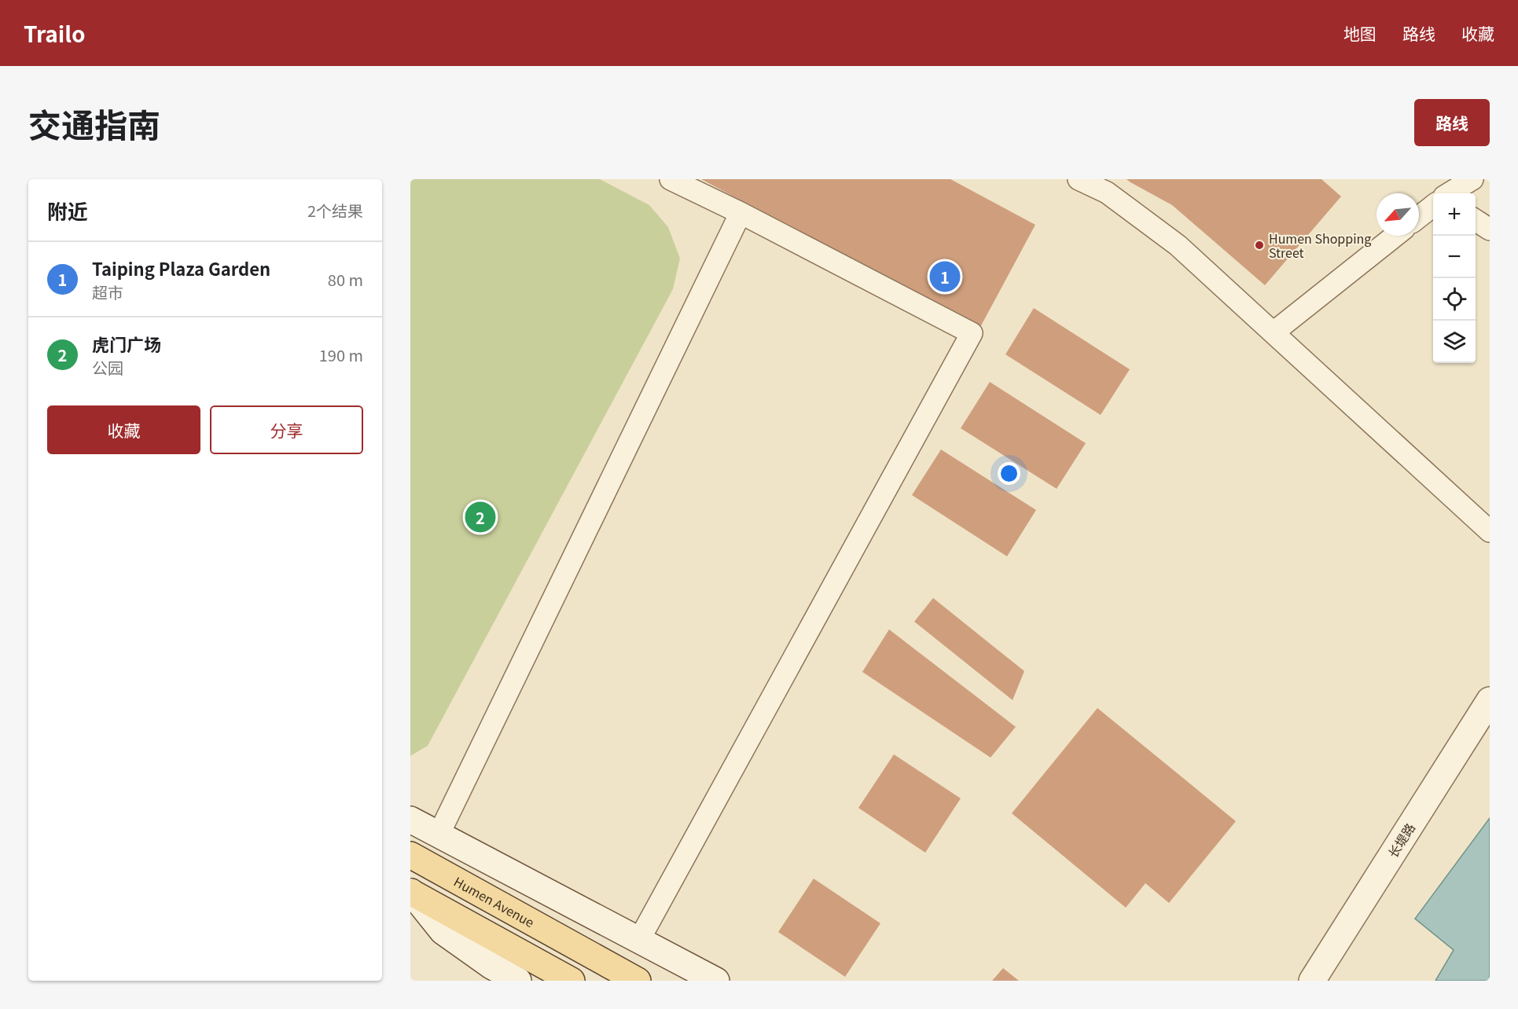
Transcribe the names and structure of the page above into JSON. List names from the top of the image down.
{
  "streets": {
    "main road": ["长堤路", "Humen Avenue"]
  },
  "places": ["Humen Shopping Street"],
  "north": "bottom left",
  "page": {
    "header": "Trailo",
    "nav": ["地图", "路线", "收藏"],
    "title": "交通指南",
    "buttons": [
      "路线",
      ["收藏", "分享"]
    ],
    "heading": ["附近", "2个结果"],
    "map_buttons": ["+", "−"],
    "list": [
      {
        "mark": "1",
        "name": "Taiping Plaza Garden",
        "note": "超市",
        "value": "80 m"
      },
      {
        "mark": "2",
        "name": "虎门广场",
        "note": "公园",
        "value": "190 m"
      }
    ],
    "pins": ["1", "2"]
  }
}
